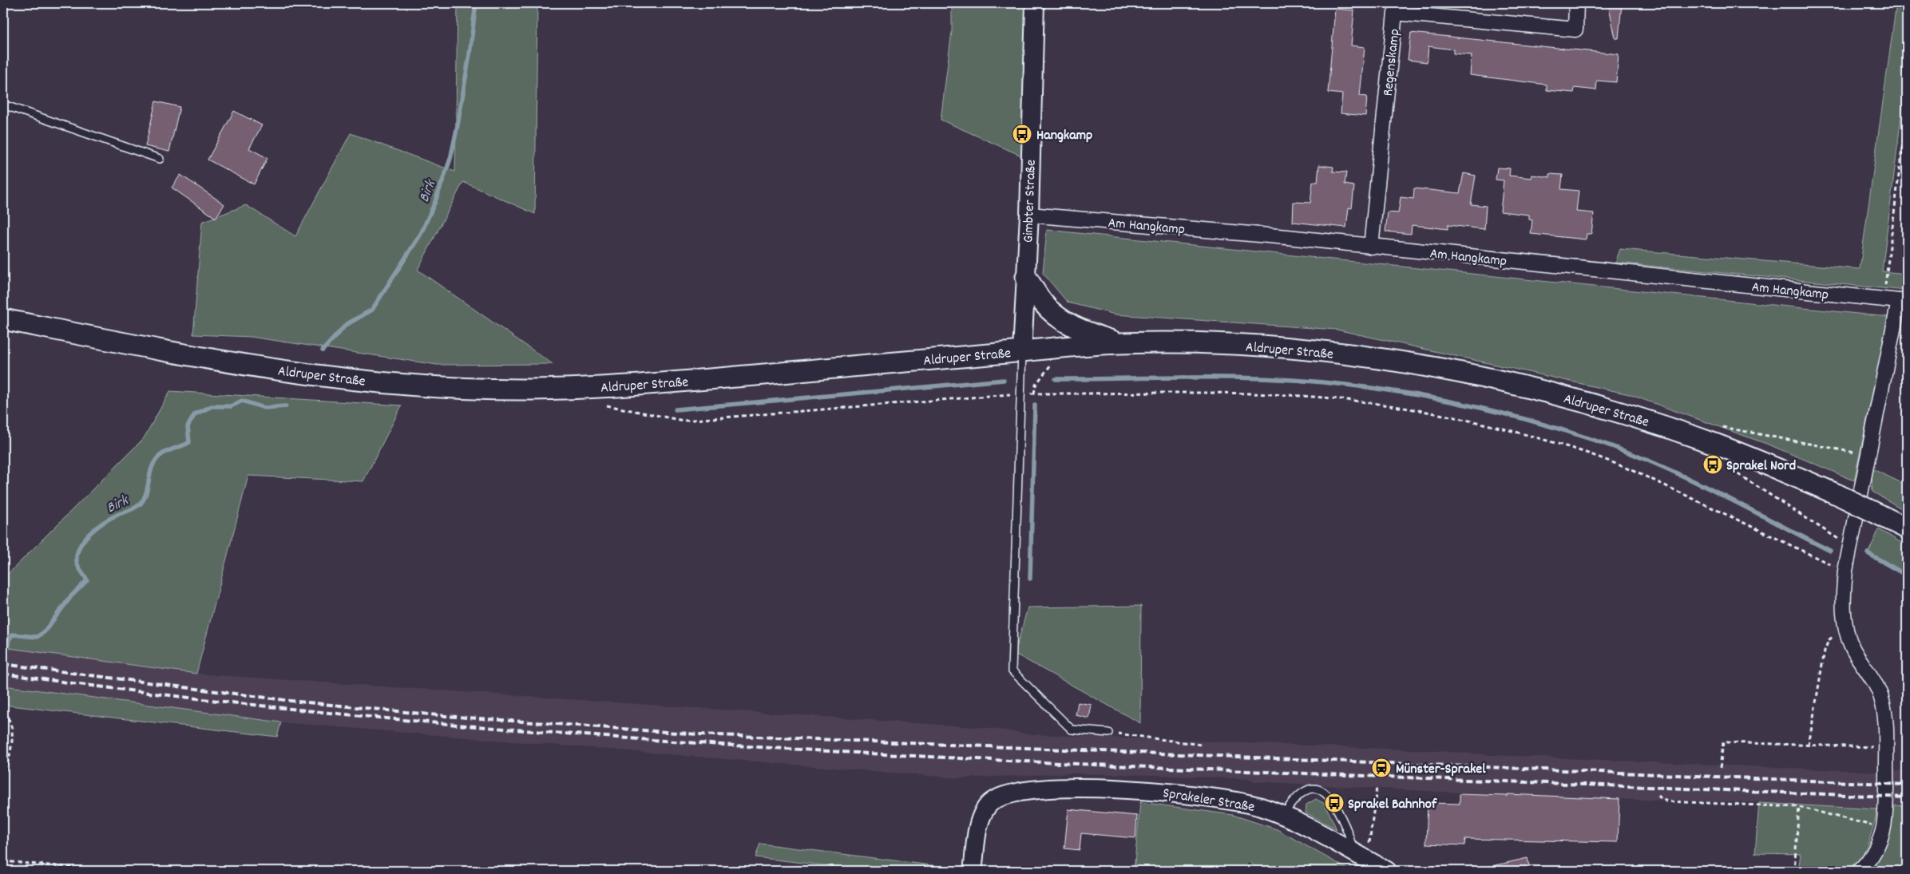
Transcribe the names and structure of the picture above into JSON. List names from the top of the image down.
{
  "streets": {
    "main road": ["Aldruper Straße"],
    "street": [
      "Regenskamp",
      "Gimbter Straße",
      "Am Hangkamp",
      "Sprakeler Straße"
    ]
  },
  "crossings": [
    ["Regenskamp", "Am Hangkamp"],
    ["Gimbter Straße", "Am Hangkamp"],
    ["Gimbter Straße", "Aldruper Straße"]
  ],
  "water": ["Birk"],
  "places": {
    "bus stop": ["Hangkamp", "Sprakel Nord", "Sprakel Bahnhof"],
    "station": ["Münster-Sprakel"]
  }
}
